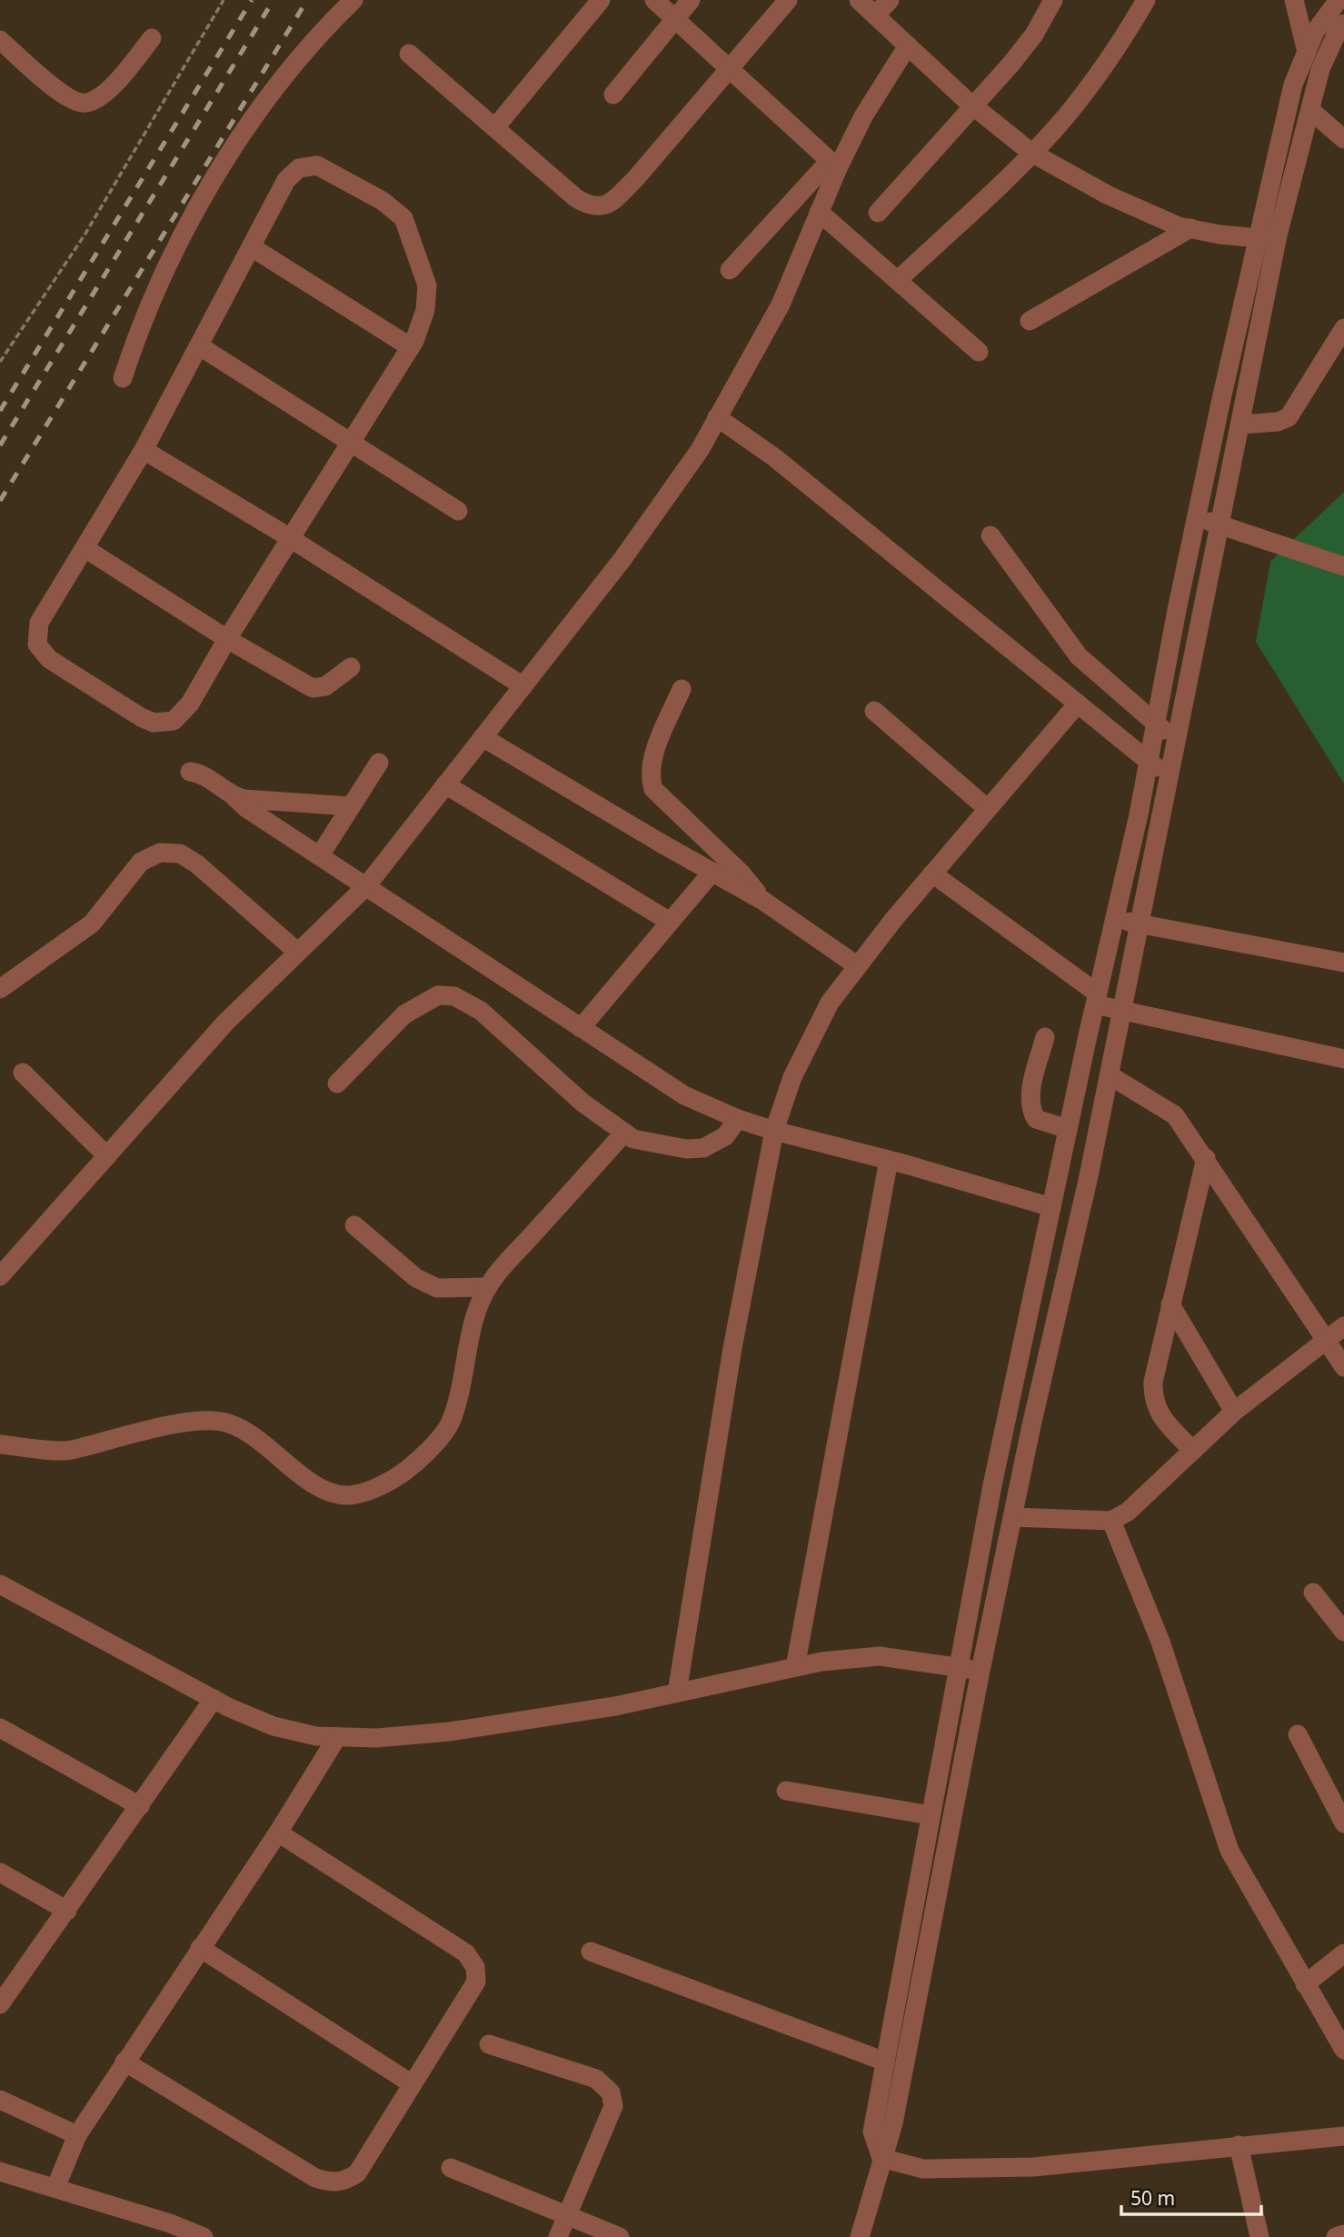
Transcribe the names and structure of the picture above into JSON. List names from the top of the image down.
{
  "scale_bar": "50 m"
}
